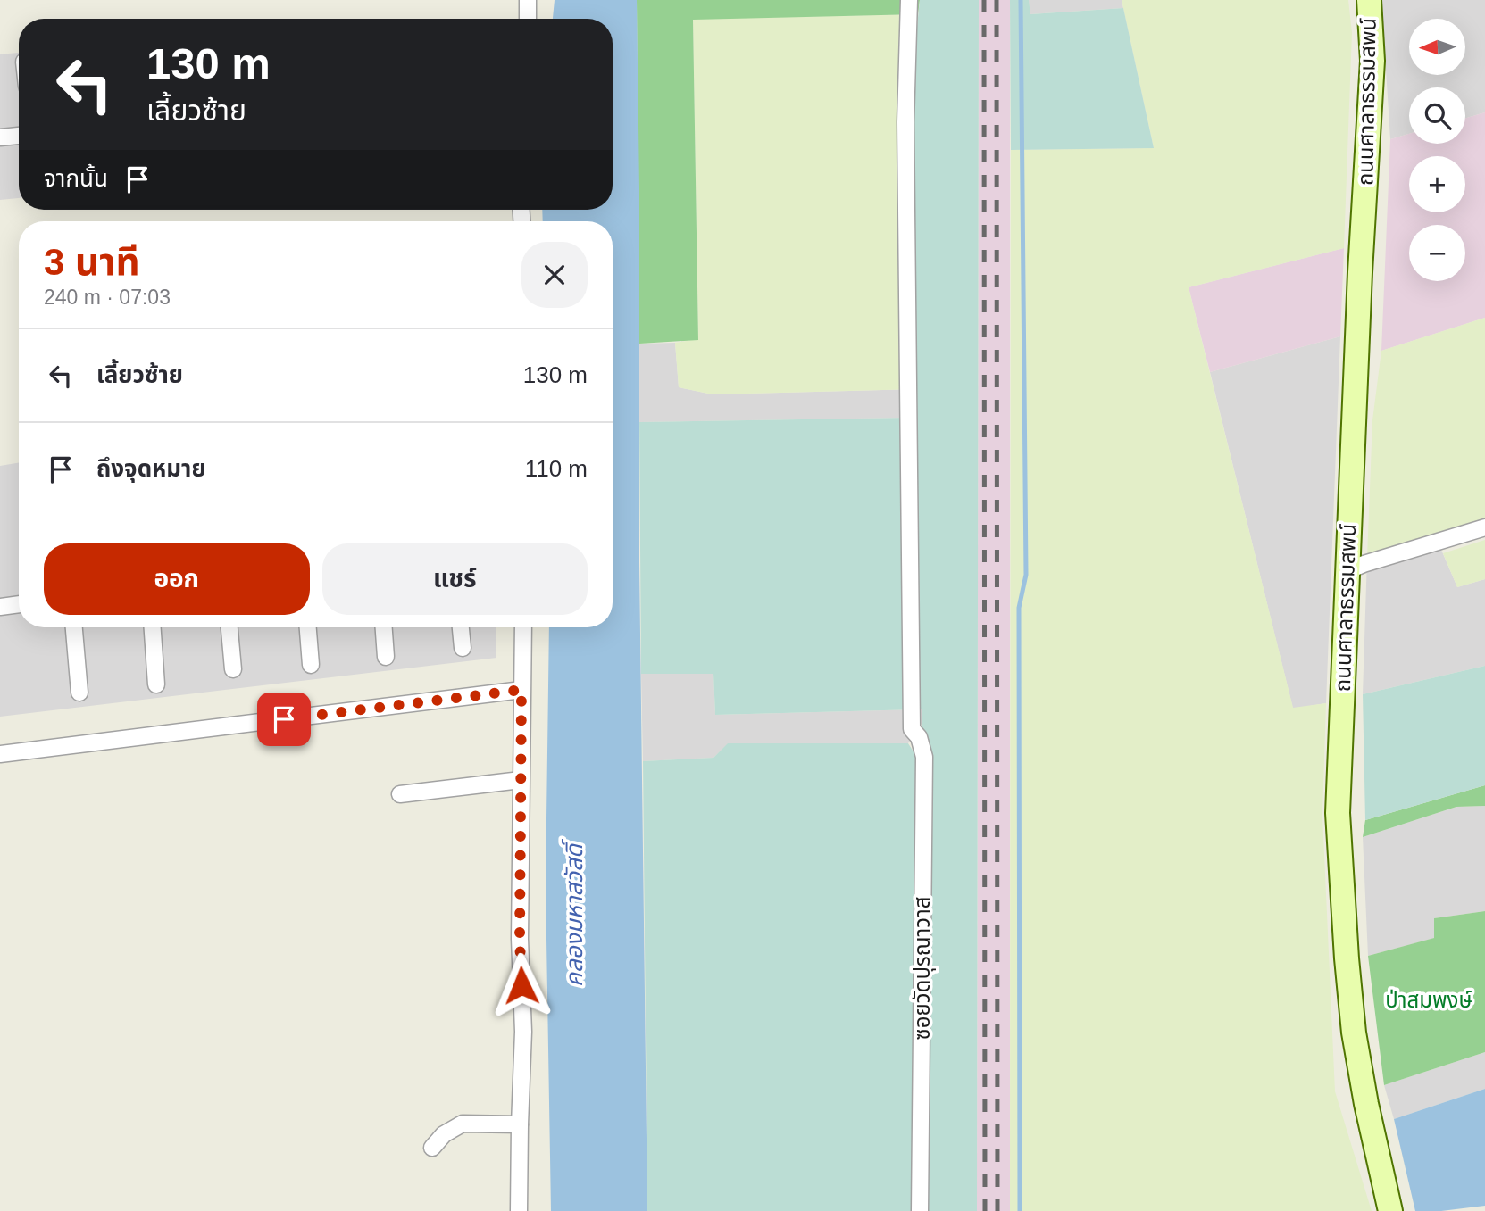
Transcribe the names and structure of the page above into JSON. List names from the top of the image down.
{
  "streets": {
    "street": ["ถนนศาลาธรรมสพน์", "ซอยวัดปุรณาวาส"]
  },
  "water": ["คลองมหาสวัสดิ์"],
  "parks": ["ป่าสมพงษ์"],
  "north": "left",
  "page": {
    "map_buttons": ["+", "−"],
    "turn": ["130 m", "เลี้ยวซ้าย"],
    "then": "จากนั้น",
    "heading": ["3 นาที", "240 m · 07:03"],
    "list": [
      {
        "name": "เลี้ยวซ้าย",
        "value": "130 m"
      },
      {
        "name": "ถึงจุดหมาย",
        "value": "110 m"
      }
    ],
    "buttons": ["ออก", "แชร์"]
  }
}
